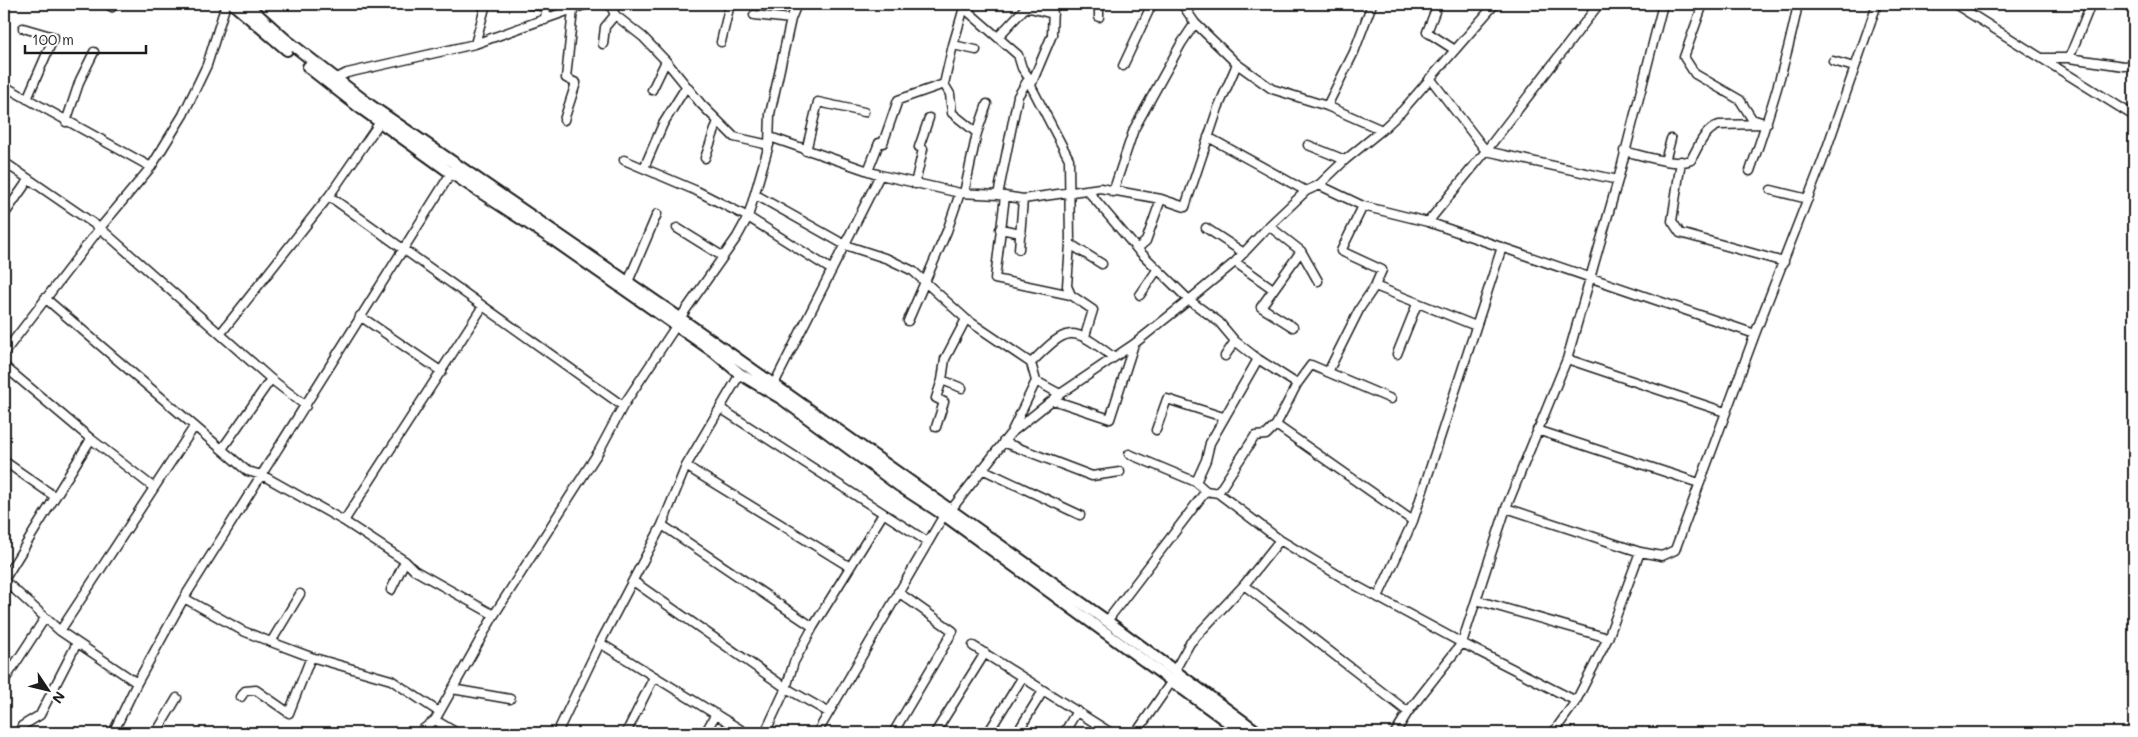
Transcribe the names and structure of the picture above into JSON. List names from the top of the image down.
{
  "scale_bar": "100 m",
  "north": "bottom right"
}
